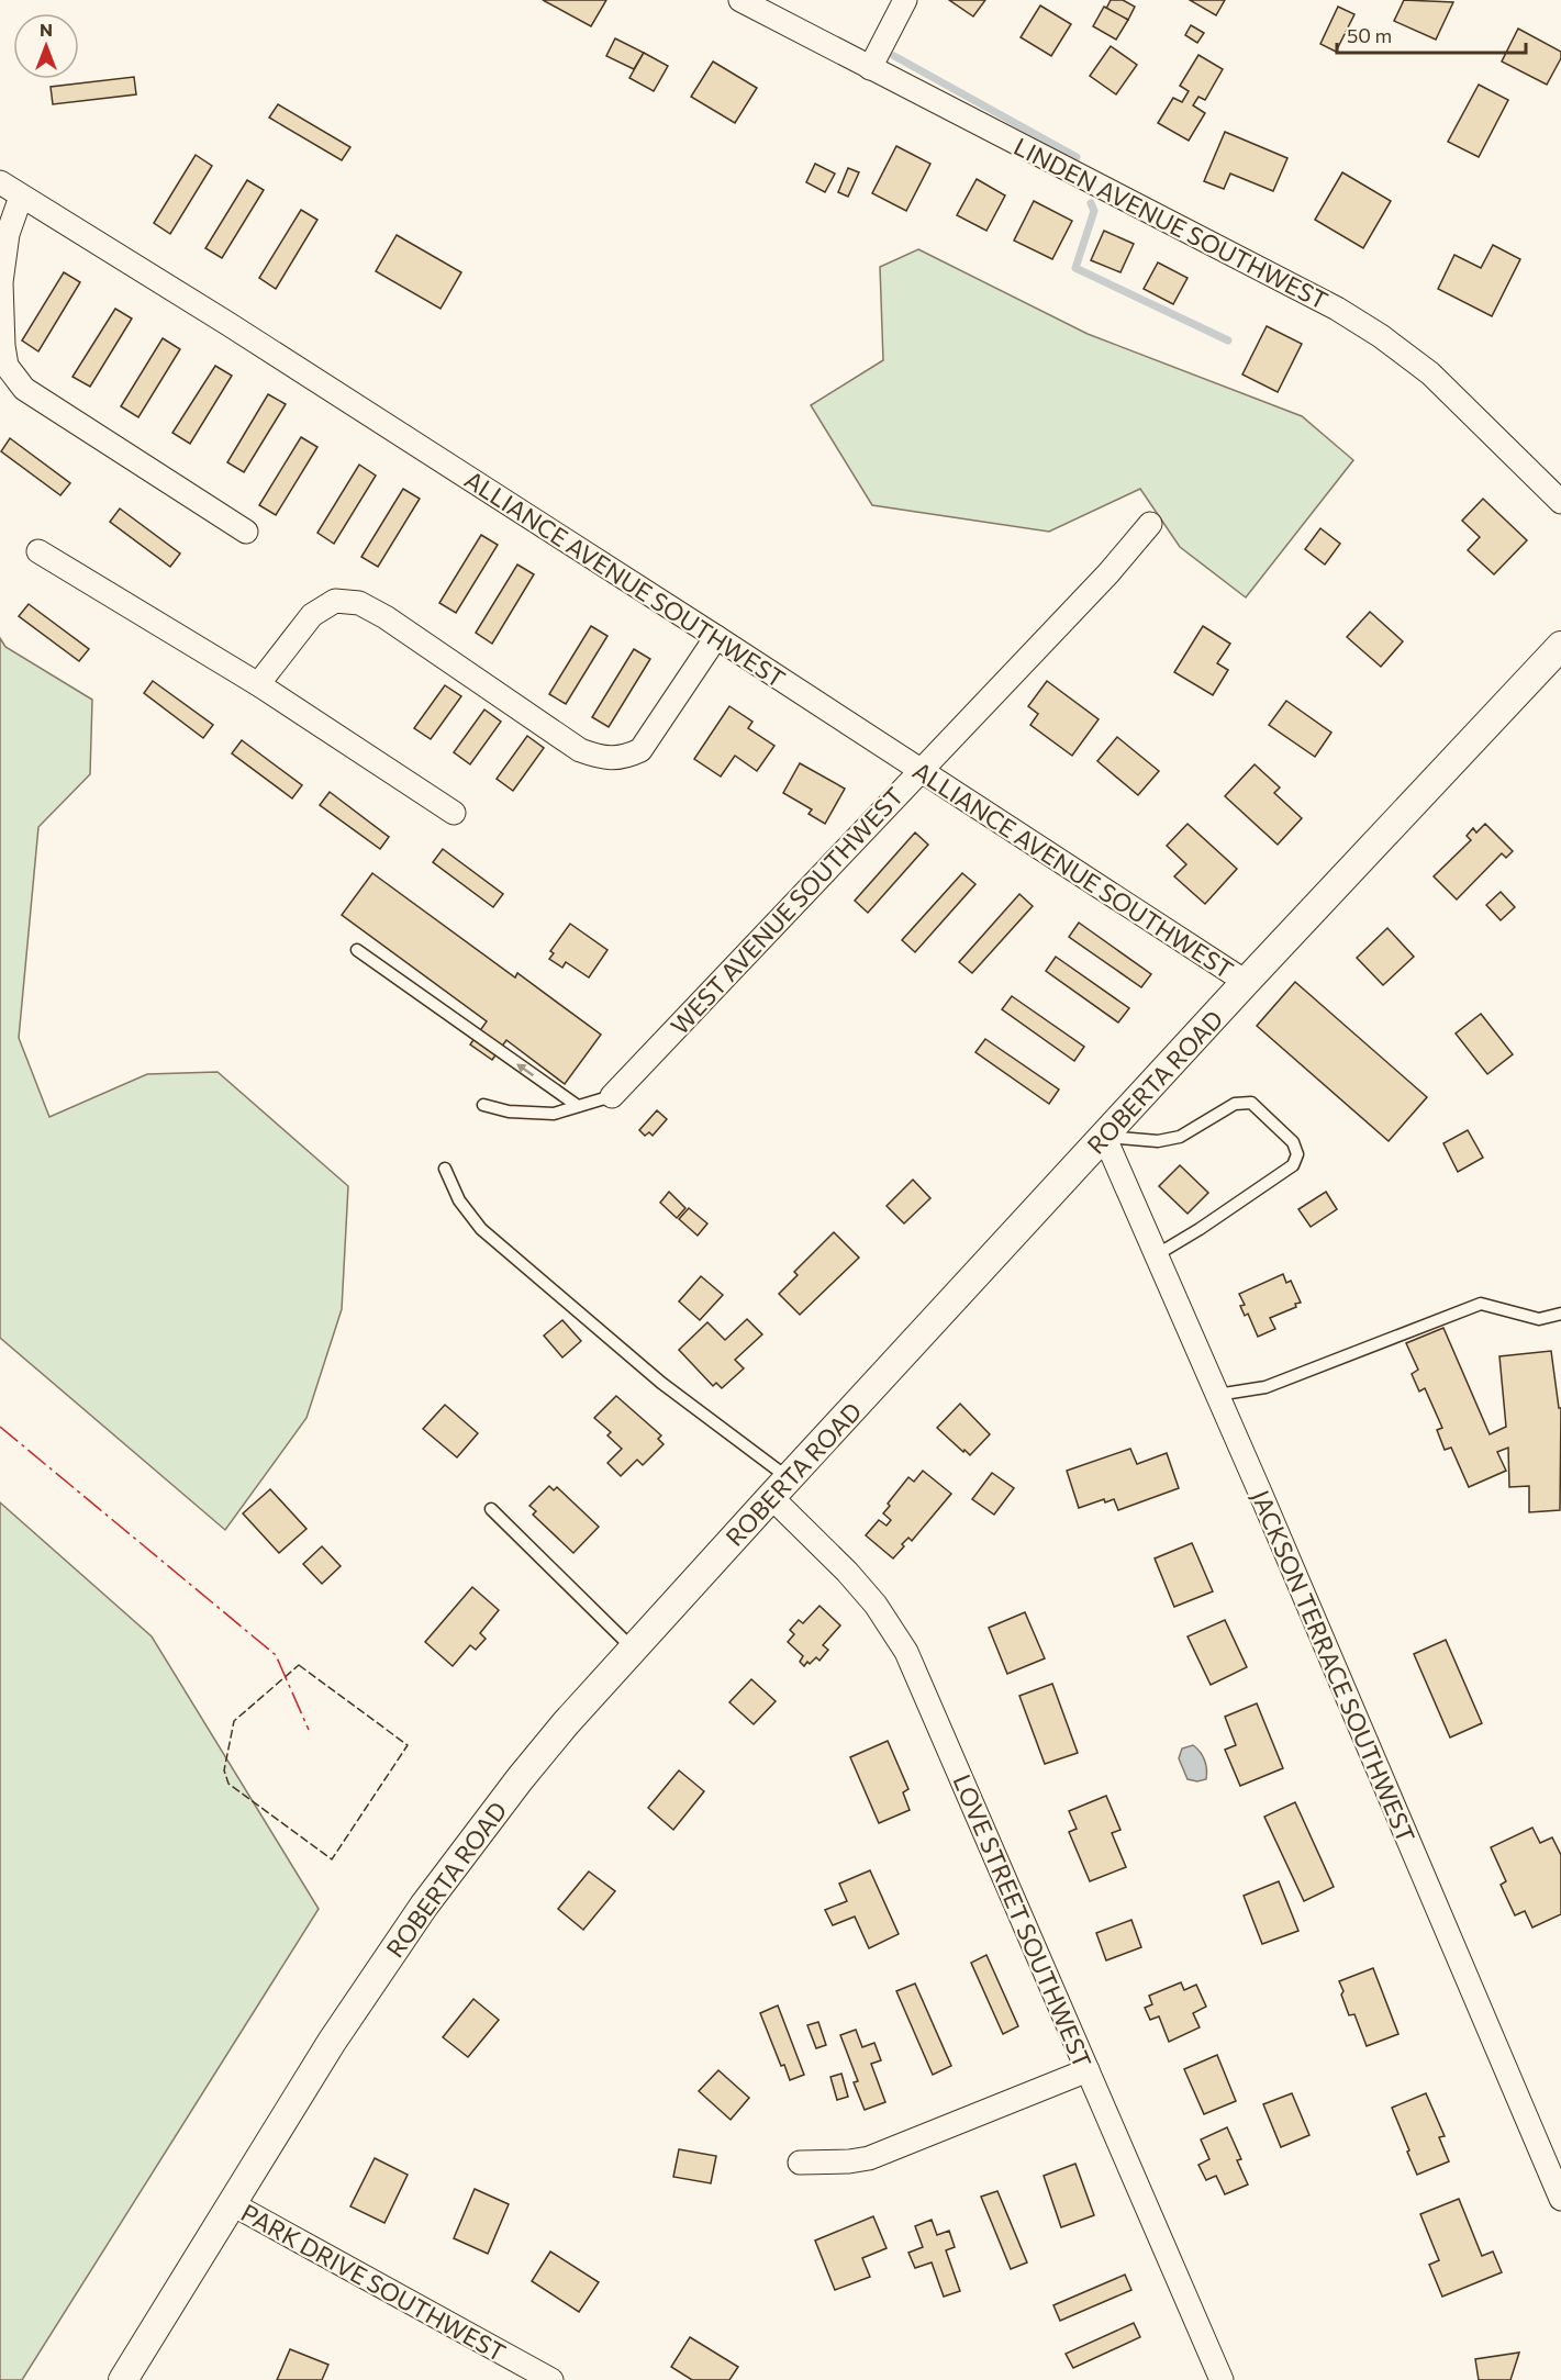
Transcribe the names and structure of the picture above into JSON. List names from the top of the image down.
{
  "streets": {
    "street": [
      "LINDEN AVENUE SOUTHWEST",
      "ALLIANCE AVENUE SOUTHWEST",
      "WEST AVENUE SOUTHWEST",
      "ROBERTA ROAD",
      "JACKSON TERRACE SOUTHWEST",
      "LOVE STREET SOUTHWEST",
      "PARK DRIVE SOUTHWEST"
    ]
  },
  "crossings": [
    ["ALLIANCE AVENUE SOUTHWEST", "WEST AVENUE SOUTHWEST"],
    ["ALLIANCE AVENUE SOUTHWEST", "ROBERTA ROAD"],
    ["ROBERTA ROAD", "JACKSON TERRACE SOUTHWEST"],
    ["ROBERTA ROAD", "LOVE STREET SOUTHWEST"],
    ["ROBERTA ROAD", "PARK DRIVE SOUTHWEST"]
  ],
  "scale_bar": "50 m",
  "north": "top"
}
